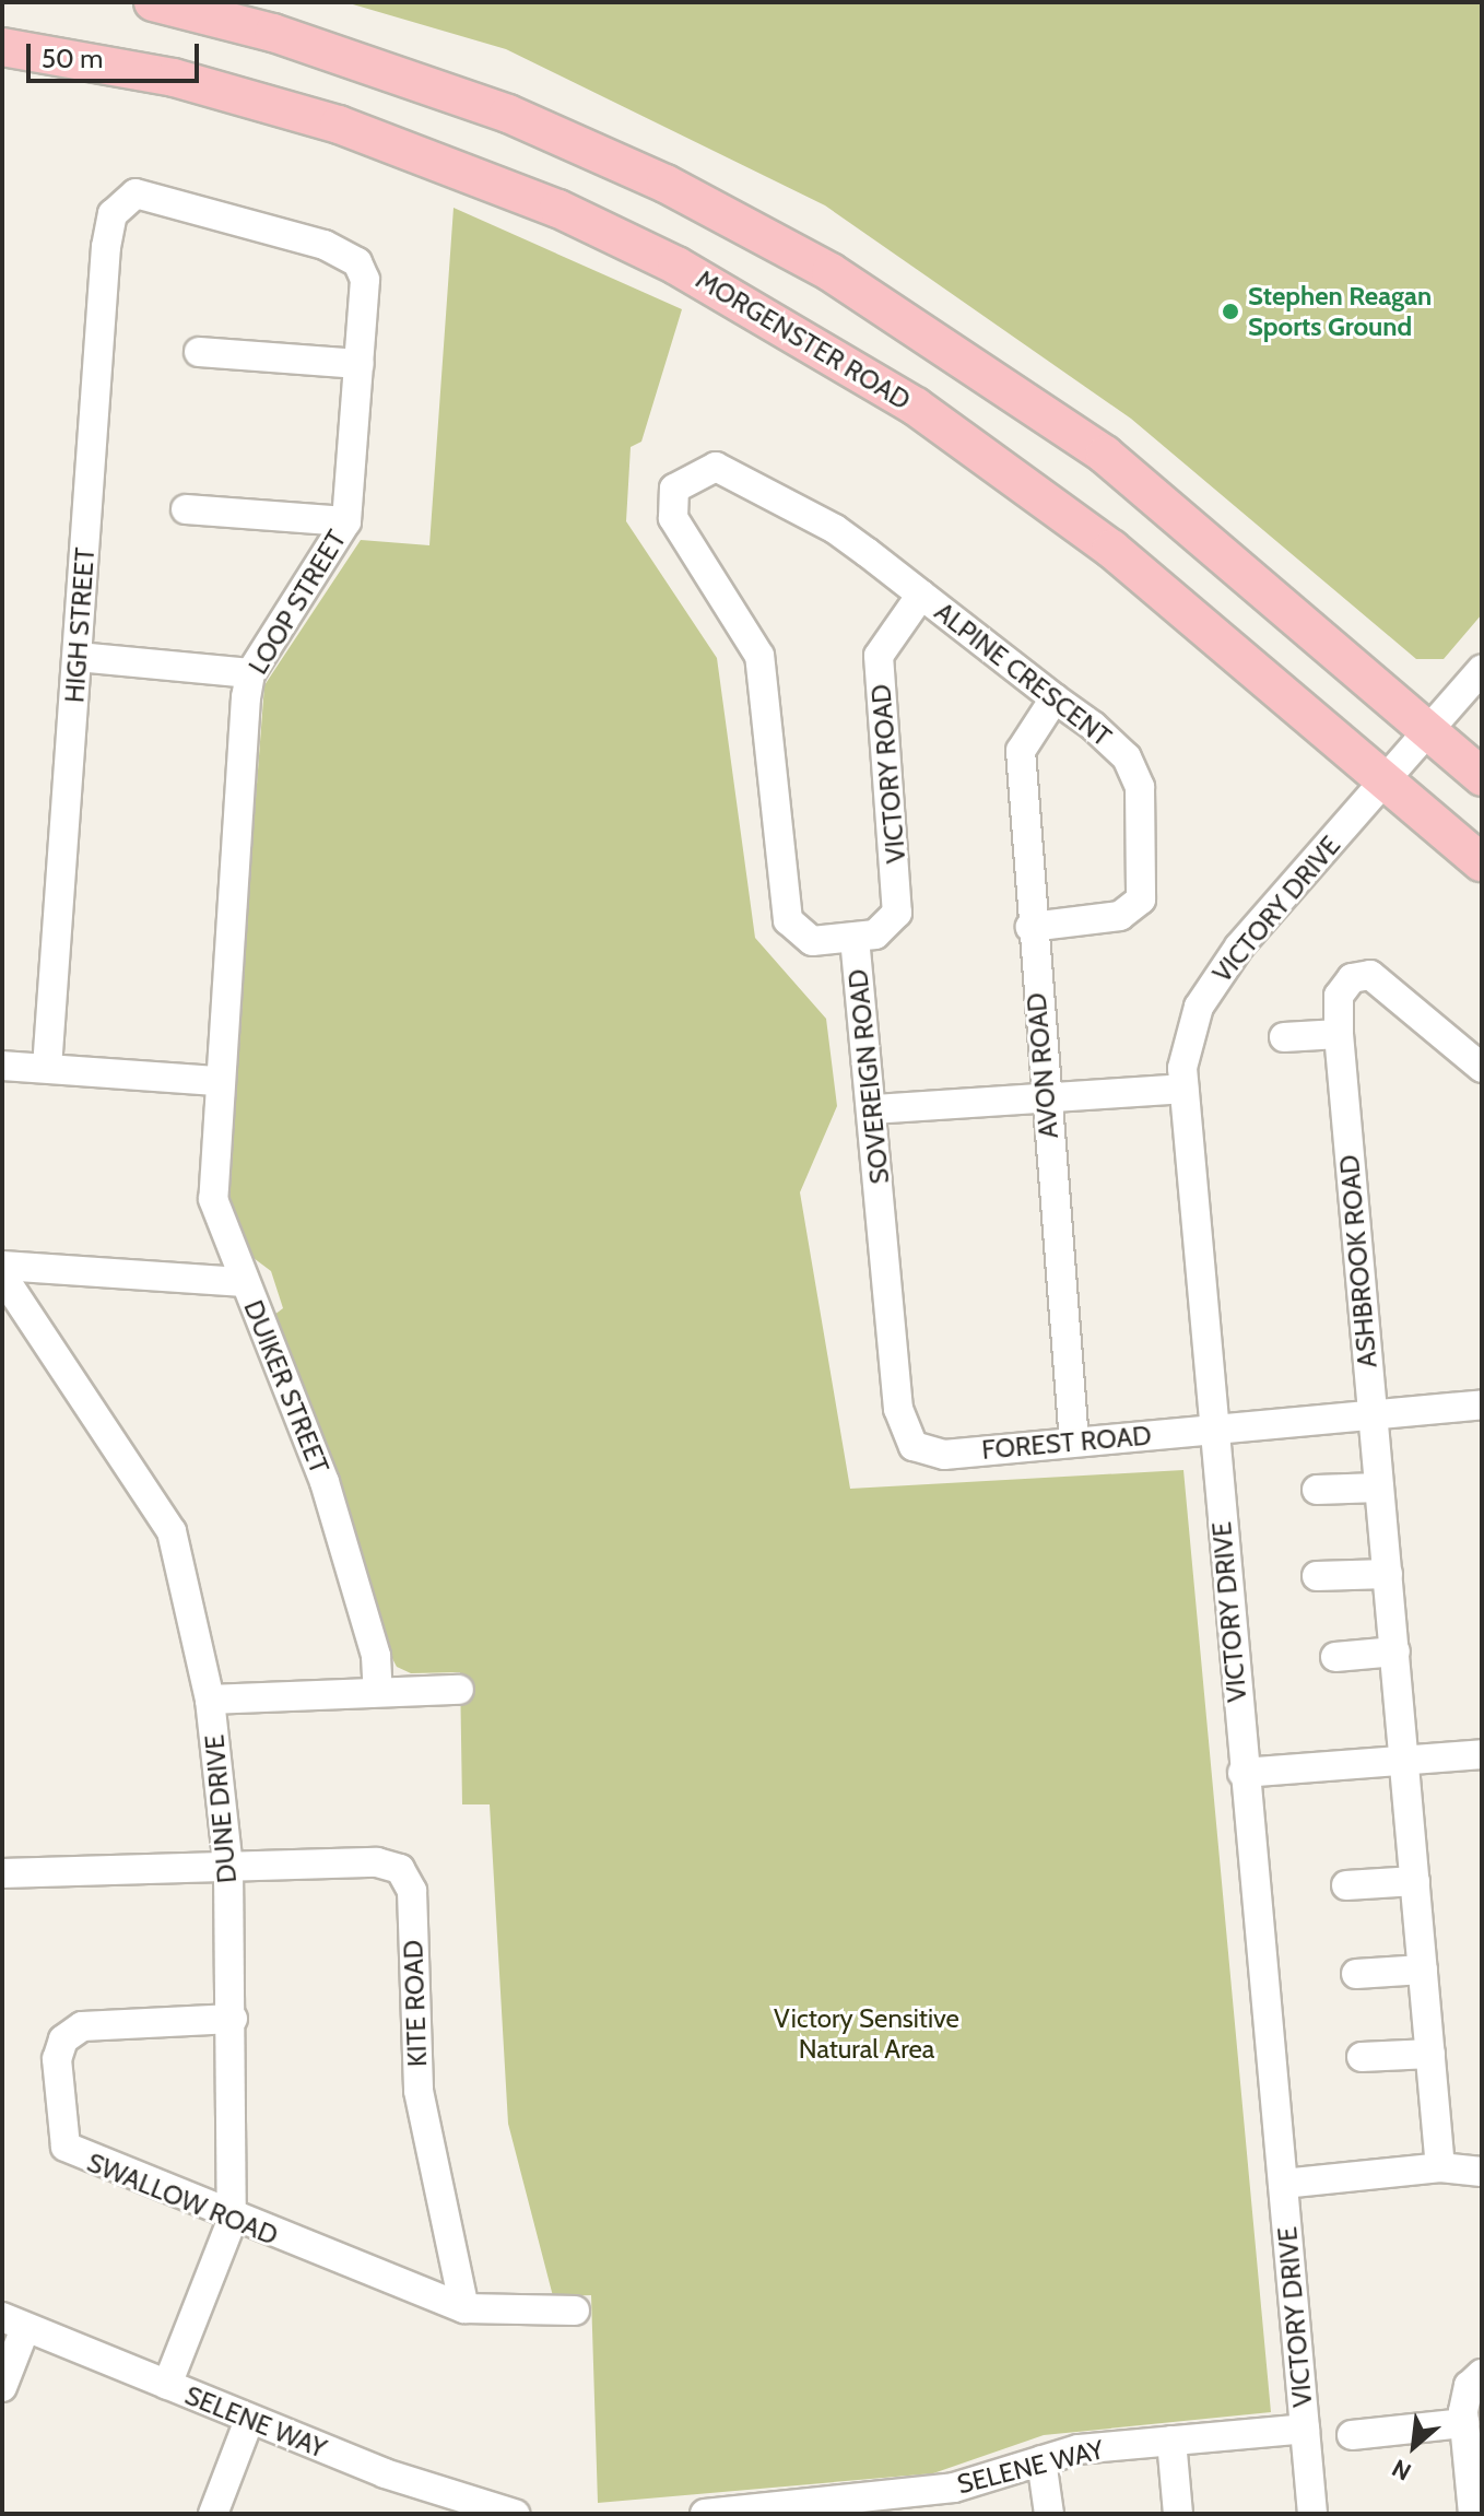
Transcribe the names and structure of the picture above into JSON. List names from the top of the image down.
{
  "streets": {
    "main road": ["MORGENSTER ROAD"],
    "street": [
      "LOOP STREET",
      "HIGH STREET",
      "ALPINE CRESCENT",
      "VICTORY ROAD",
      "VICTORY DRIVE",
      "AVON ROAD",
      "SOVEREIGN ROAD",
      "ASHBROOK ROAD",
      "DUIKER STREET",
      "FOREST ROAD",
      "DUNE DRIVE",
      "KITE ROAD",
      "SWALLOW ROAD",
      "SELENE WAY"
    ]
  },
  "crossings": [
    ["MORGENSTER ROAD", "VICTORY DRIVE"],
    ["LOOP STREET", "HIGH STREET"],
    ["LOOP STREET", "DUIKER STREET"],
    ["ALPINE CRESCENT", "VICTORY ROAD"],
    ["ALPINE CRESCENT", "AVON ROAD"],
    ["ALPINE CRESCENT", "SOVEREIGN ROAD"],
    ["VICTORY ROAD", "SOVEREIGN ROAD"],
    ["VICTORY DRIVE", "FOREST ROAD"],
    ["VICTORY DRIVE", "SELENE WAY"],
    ["AVON ROAD", "FOREST ROAD"],
    ["SOVEREIGN ROAD", "FOREST ROAD"],
    ["ASHBROOK ROAD", "FOREST ROAD"],
    ["DUNE DRIVE", "KITE ROAD"],
    ["DUNE DRIVE", "SWALLOW ROAD"],
    ["DUNE DRIVE", "SELENE WAY"],
    ["KITE ROAD", "SWALLOW ROAD"]
  ],
  "parks": ["Victory Sensitive Natural Area"],
  "places": ["Stephen Reagan Sports Ground"],
  "scale_bar": "50 m",
  "north": "bottom left"
}
